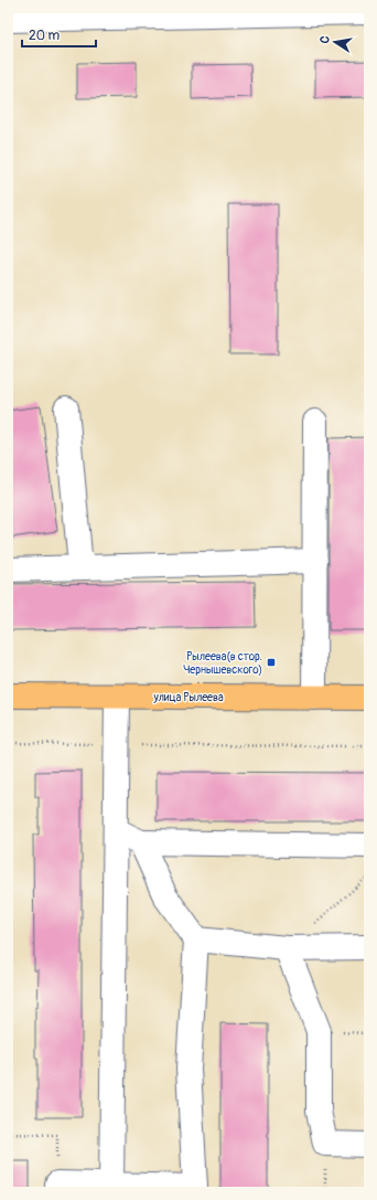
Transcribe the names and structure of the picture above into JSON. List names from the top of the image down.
{
  "streets": {
    "main road": ["улица Рылеева"]
  },
  "places": {
    "transit": ["Рылеева(в стор. Чернышевского)"]
  },
  "scale_bar": "20 m",
  "north": "left"
}
